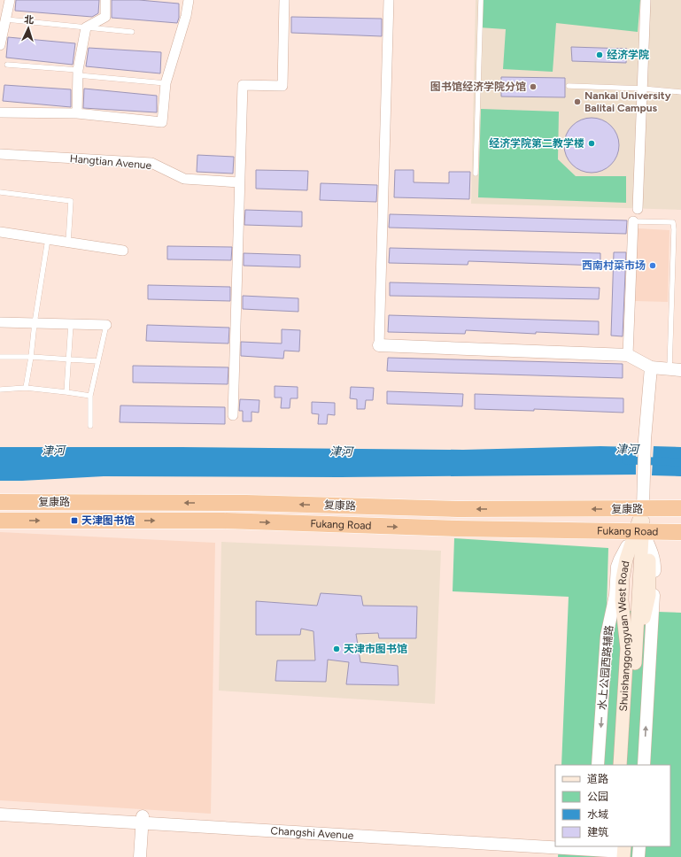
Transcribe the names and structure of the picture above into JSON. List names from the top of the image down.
{
  "streets": {
    "highway": ["复康路", "Fukang Road"],
    "main road": ["Shuishanggongyuan West Road"],
    "street": ["Hangtian Avenue", "水上公园西路辅路", "Changshi Avenue"]
  },
  "crossings": [
    ["Fukang Road", "Shuishanggongyuan West Road"],
    ["Fukang Road", "水上公园西路辅路"],
    ["Shuishanggongyuan West Road", "水上公园西路辅路"]
  ],
  "one_way": ["复康路", "Fukang Road"],
  "water": ["津河"],
  "places": {
    "other": [
      "经济学院",
      "图书馆经济学院分馆",
      "Nankai University Balitai Campus",
      "经济学院第二教学楼",
      "西南村菜市场",
      "天津市图书馆"
    ],
    "transit": ["天津图书馆"]
  },
  "legend": [
    "道路",
    "公园",
    "水域",
    "建筑"
  ],
  "north": "top"
}
